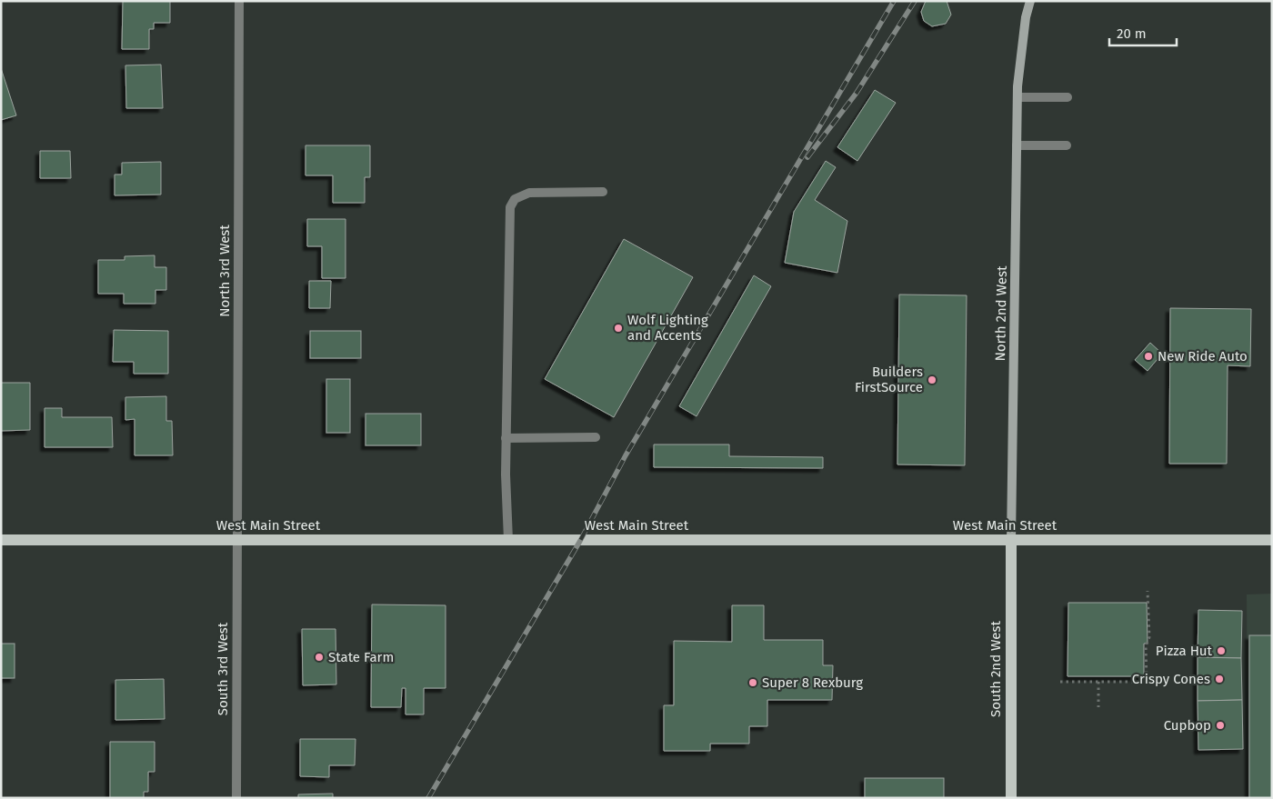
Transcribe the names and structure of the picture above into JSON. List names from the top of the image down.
{
  "streets": {
    "main road": ["North 2nd West", "West Main Street", "South 2nd West"],
    "street": ["North 3rd West", "South 3rd West"]
  },
  "crossings": [
    ["North 3rd West", "West Main Street"],
    ["North 3rd West", "South 3rd West"],
    ["North 2nd West", "West Main Street"],
    ["North 2nd West", "South 2nd West"],
    ["West Main Street", "South 3rd West"],
    ["West Main Street", "South 2nd West"]
  ],
  "places": [
    "Wolf Lighting and Accents",
    "New Ride Auto",
    "Builders FirstSource",
    "Pizza Hut",
    "State Farm",
    "Crispy Cones",
    "Super 8 Rexburg",
    "Cupbop"
  ],
  "scale_bar": "20 m"
}
